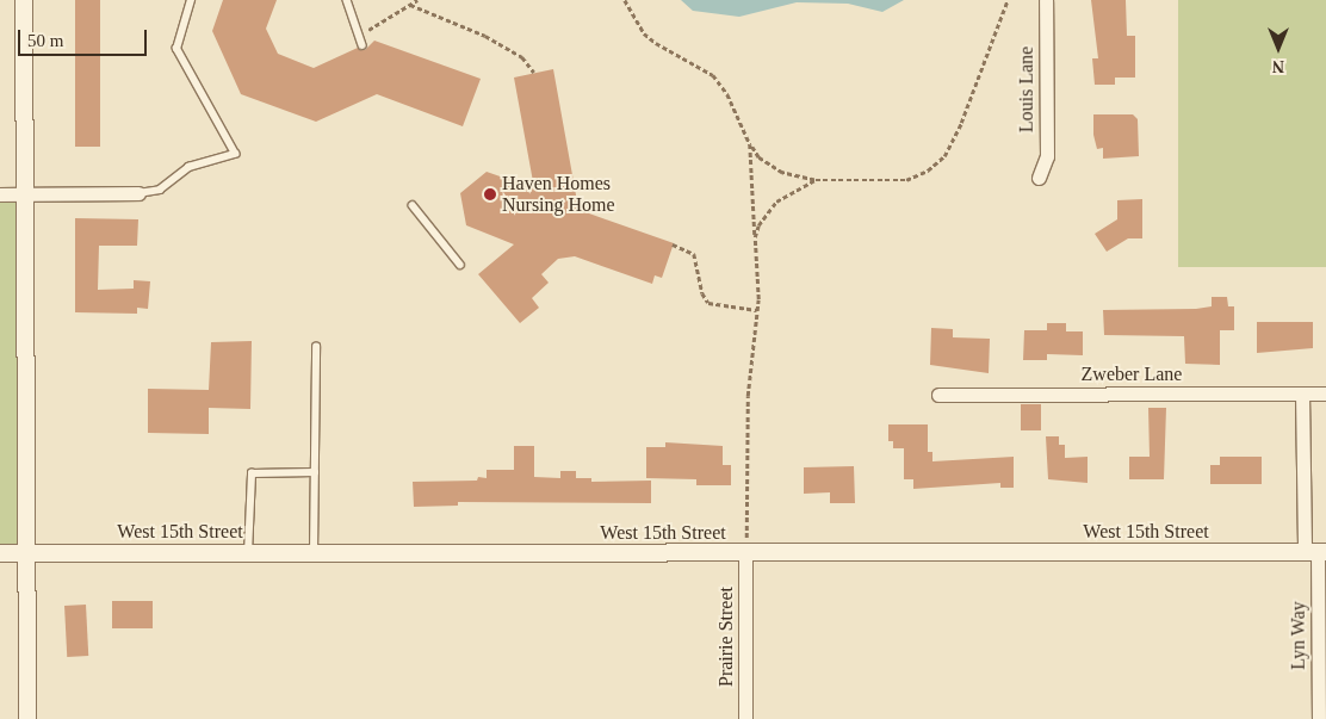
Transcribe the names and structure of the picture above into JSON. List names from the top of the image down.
{
  "streets": {
    "street": [
      "Louis Lane",
      "Zweber Lane",
      "West 15th Street",
      "Lyn Way",
      "Prairie Street"
    ]
  },
  "crossings": [
    ["Zweber Lane", "Lyn Way"],
    ["West 15th Street", "Lyn Way"],
    ["West 15th Street", "Prairie Street"]
  ],
  "places": ["Haven Homes Nursing Home"],
  "scale_bar": "50 m",
  "north": "bottom"
}
